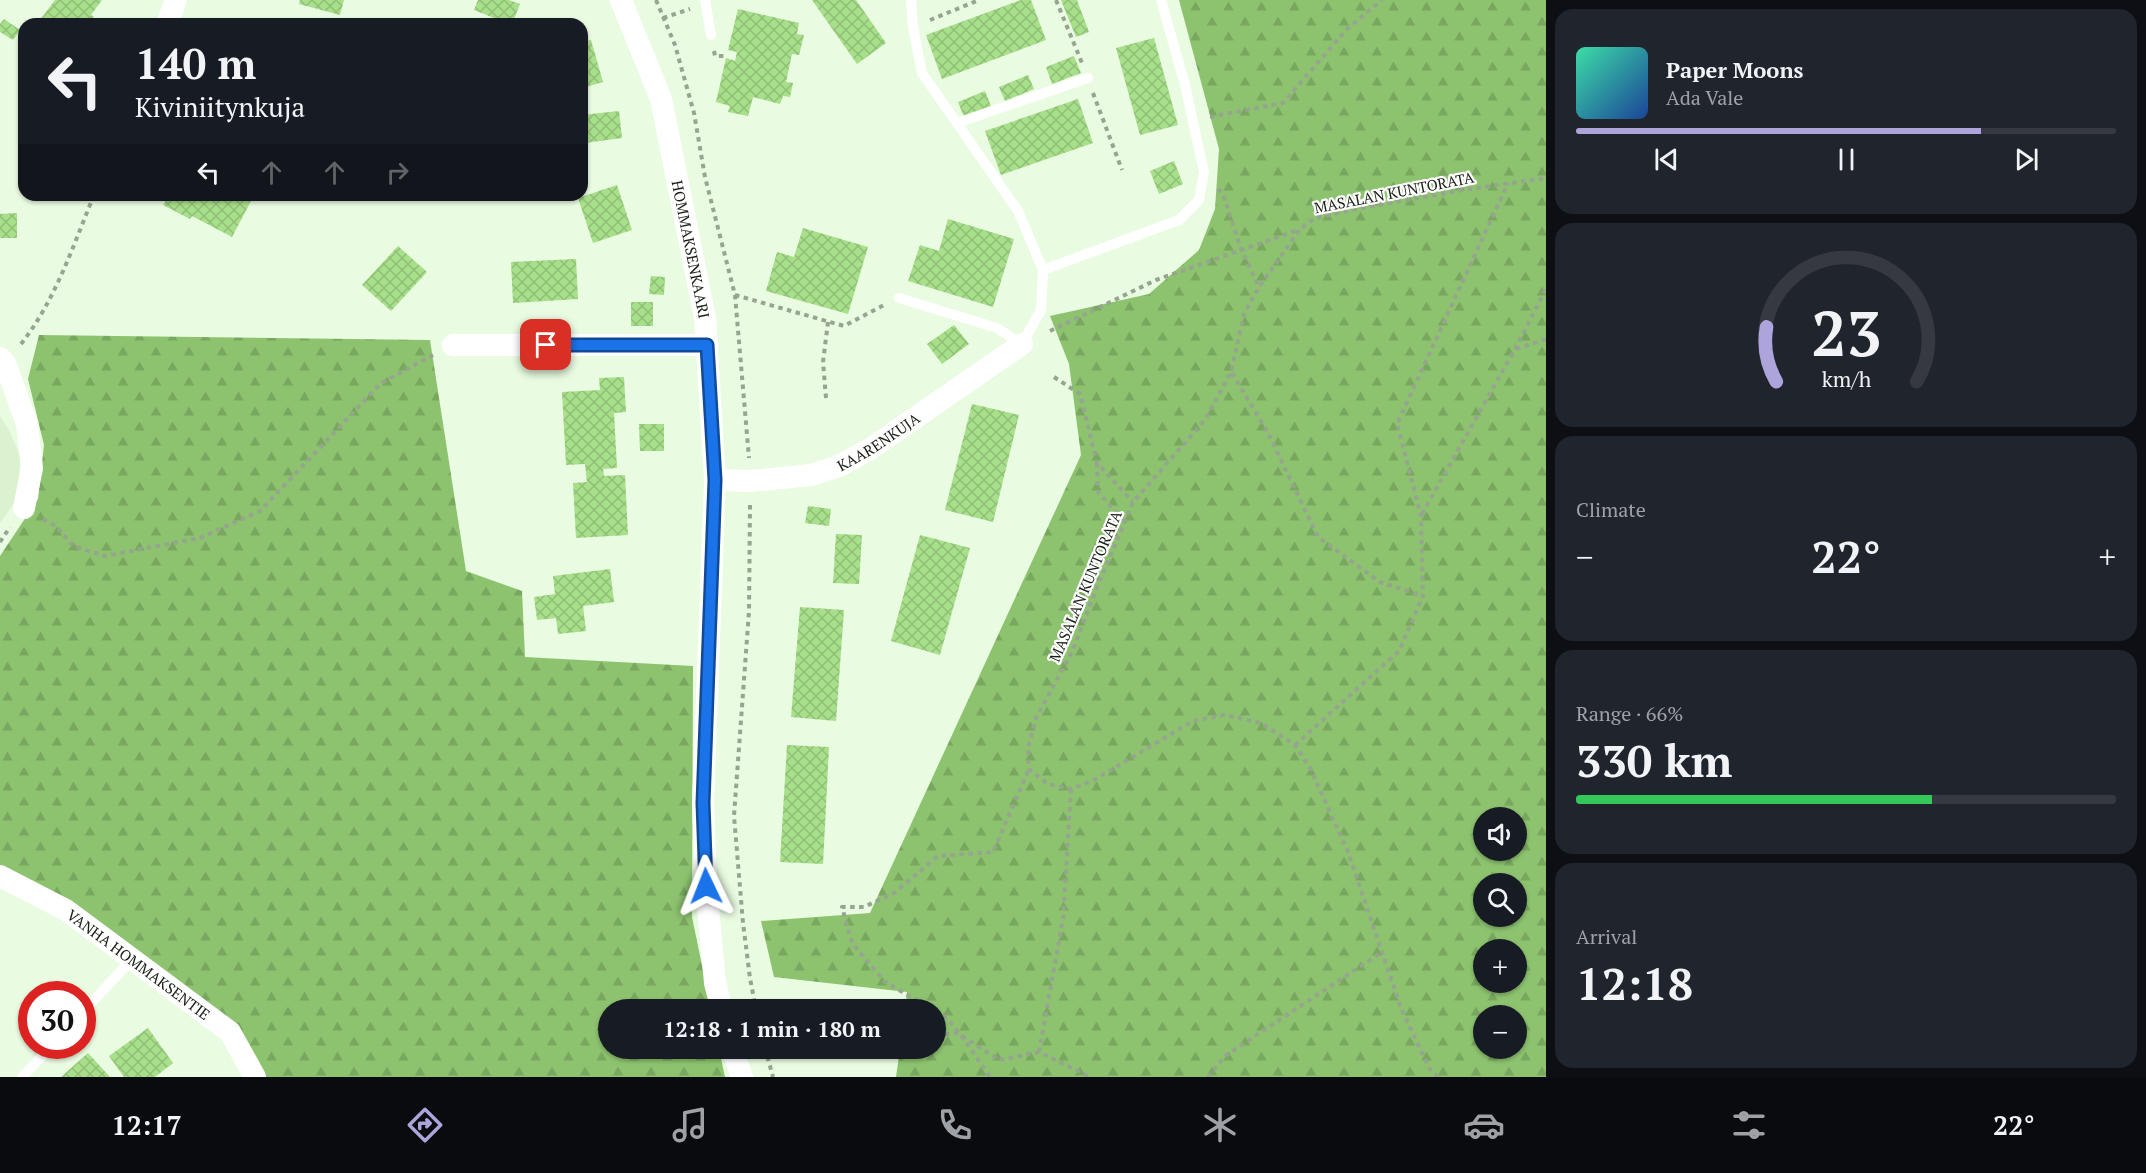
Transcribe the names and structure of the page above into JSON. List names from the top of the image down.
{
  "streets": {
    "street": ["HOMMAKSENKAARI", "KAARENKUJA", "VANHA HOMMAKSENTIE"],
    "path": ["MASALAN KUNTORATA"]
  },
  "crossings": [
    ["HOMMAKSENKAARI", "KAARENKUJA"]
  ],
  "page": {
    "turn": ["140 m", "Kiviniitynkuja"],
    "song": ["Paper Moons", "Ada Vale"],
    "tile": [
      "Climate",
      ["Range · 66%", "330 km"],
      ["Arrival", "12:18"]
    ],
    "heat": ["−", "22°", "+"],
    "map_buttons": ["+", "−"],
    "limit": "30",
    "trip": "12:18 · 1 min · 180 m",
    "tabs": ["12:17", "22°"],
    "gauge": ["23", "km/h"]
  }
}
